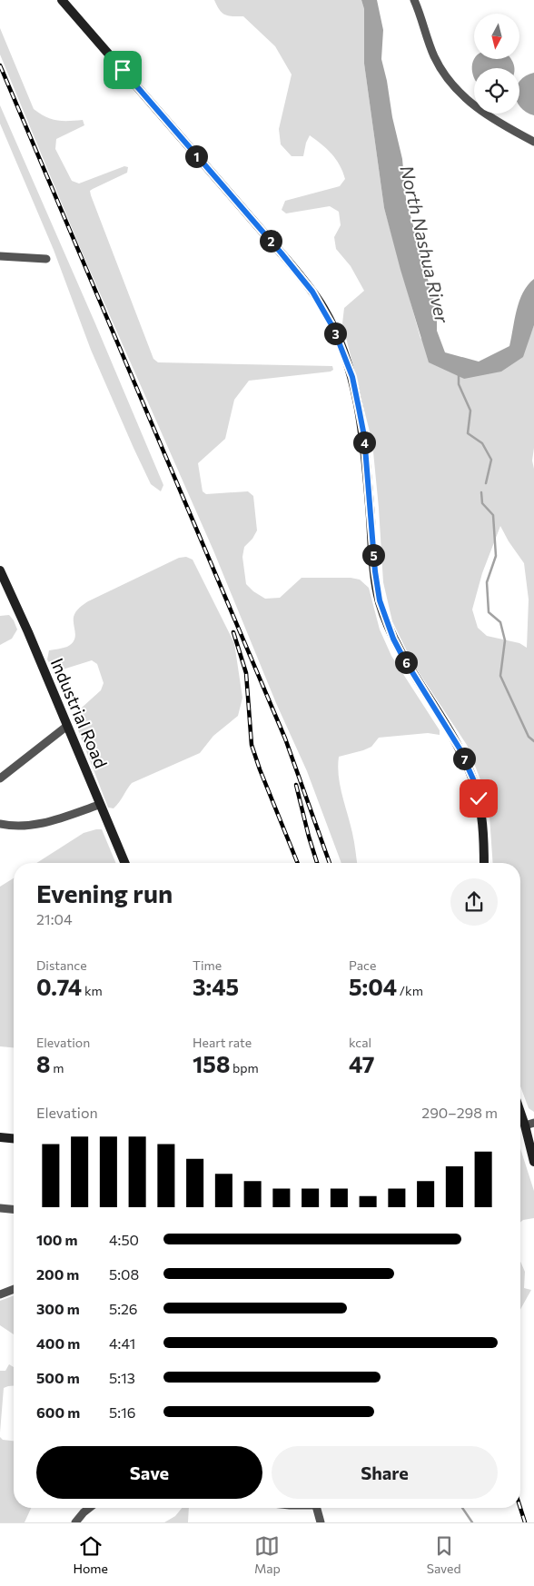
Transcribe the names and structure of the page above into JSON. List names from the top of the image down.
{
  "streets": {
    "main road": ["Industrial Road"]
  },
  "water": ["North Nashua River"],
  "north": "bottom",
  "page": {
    "pins": [
      "1",
      "2",
      "3",
      "4",
      "5",
      "6",
      "7"
    ],
    "heading": ["Evening run", "21:04"],
    "stats": [
      ["Distance", "0.74 km"],
      ["Time", "3:45"],
      ["Pace", "5:04 /km"],
      ["Elevation", "8 m"],
      ["Heart rate", "158 bpm"],
      ["kcal", "47"]
    ],
    "chart": ["Elevation", "290–298 m"],
    "list": [
      {
        "name": "100 m",
        "note": "4:50"
      },
      {
        "name": "200 m",
        "note": "5:08"
      },
      {
        "name": "300 m",
        "note": "5:26"
      },
      {
        "name": "400 m",
        "note": "4:41"
      },
      {
        "name": "500 m",
        "note": "5:13"
      },
      {
        "name": "600 m",
        "note": "5:16"
      }
    ],
    "buttons": ["Save", "Share"],
    "tabs": ["Home", "Map", "Saved"]
  }
}
